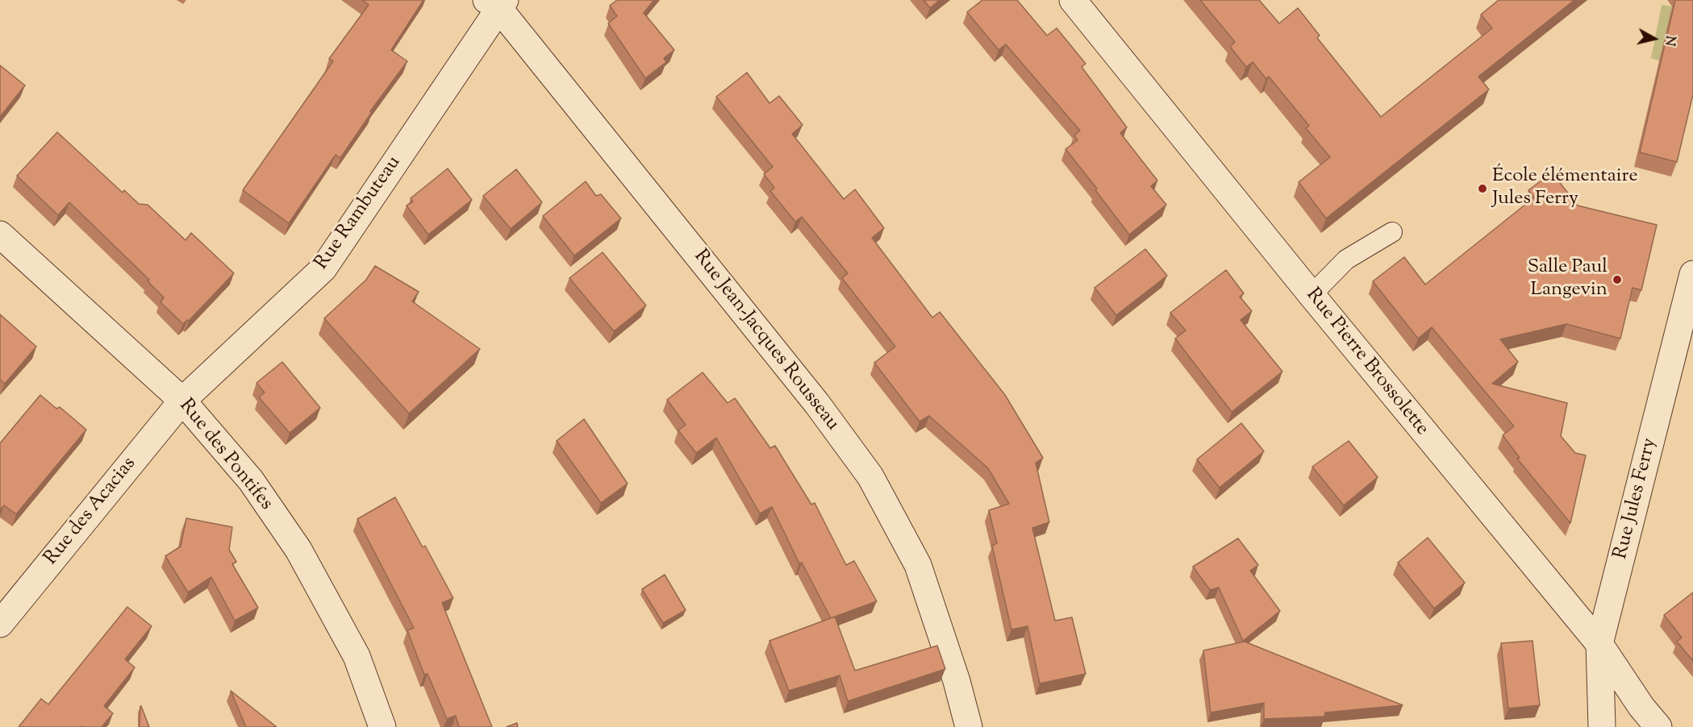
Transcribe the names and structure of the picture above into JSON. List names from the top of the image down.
{
  "streets": {
    "street": [
      "Rue Rambuteau",
      "Rue Jean-Jacques Rousseau",
      "Rue Pierre Brossolette",
      "Rue des Pontifes",
      "Rue Jules Ferry",
      "Rue des Acacias"
    ]
  },
  "crossings": [
    ["Rue Rambuteau", "Rue Jean-Jacques Rousseau"],
    ["Rue Rambuteau", "Rue des Pontifes"],
    ["Rue Rambuteau", "Rue des Acacias"],
    ["Rue Pierre Brossolette", "Rue Jules Ferry"],
    ["Rue des Pontifes", "Rue des Acacias"]
  ],
  "places": ["École élémentaire Jules Ferry", "Salle Paul Langevin"],
  "north": "right"
}
